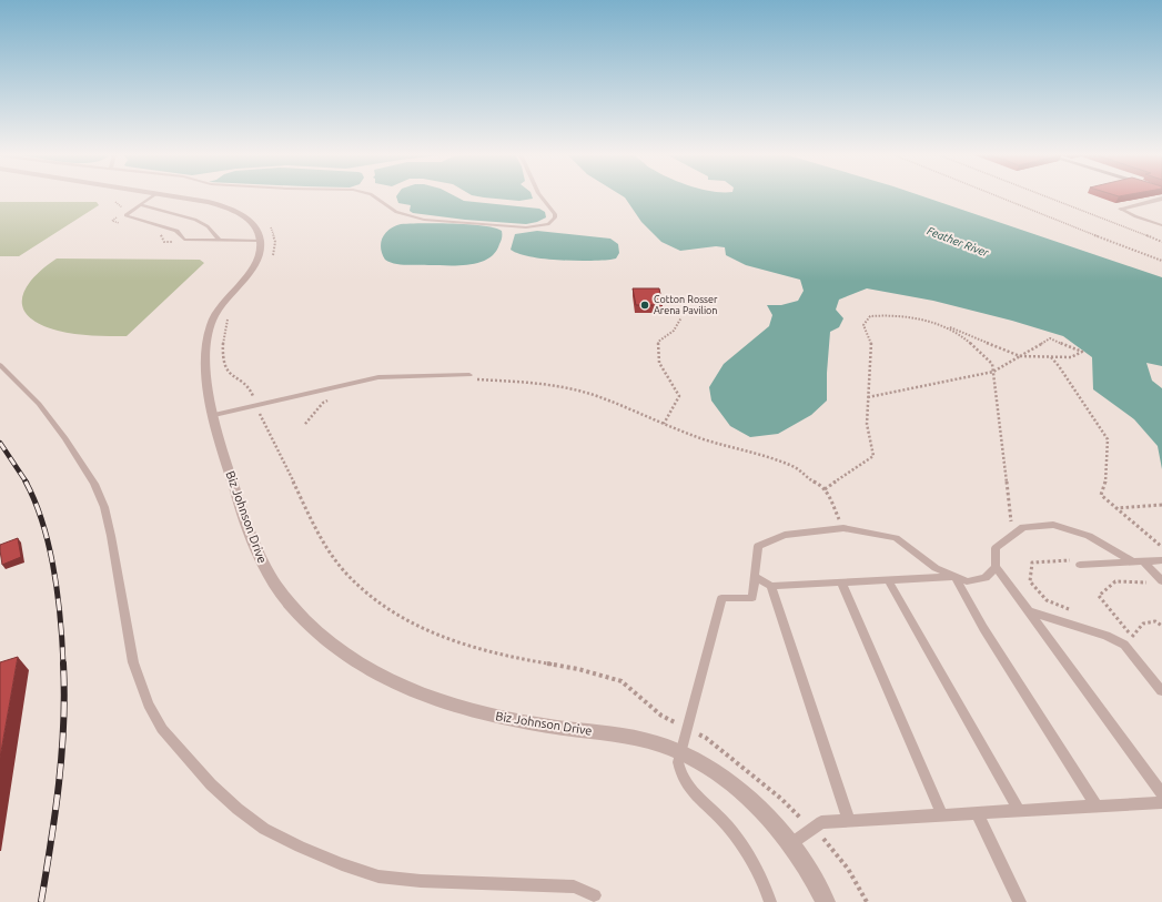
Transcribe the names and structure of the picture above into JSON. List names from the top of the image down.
{
  "streets": {
    "street": ["Biz Johnson Drive"]
  },
  "water": ["Feather River"],
  "places": ["Cotton Rosser Arena Pavilion"]
}
